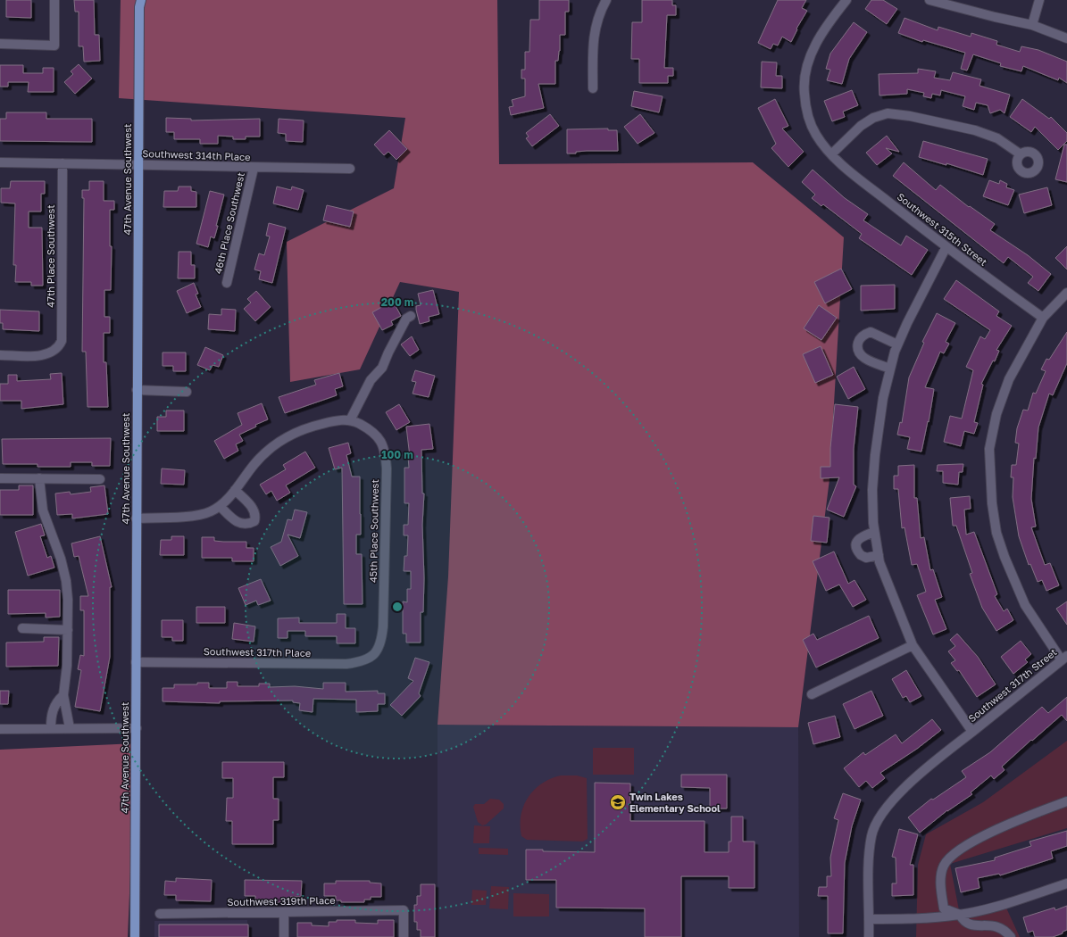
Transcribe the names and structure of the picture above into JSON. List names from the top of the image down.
{
  "streets": {
    "main road": ["47th Avenue Southwest"],
    "street": [
      "Southwest 314th Place",
      "46th Place Southwest",
      "Southwest 315th Street",
      "47th Place Southwest",
      "45th Place Southwest",
      "Southwest 317th Place",
      "Southwest 317th Street",
      "Southwest 319th Place"
    ]
  },
  "crossings": [
    ["Southwest 314th Place", "47th Avenue Southwest"],
    ["Southwest 314th Place", "46th Place Southwest"],
    ["Southwest 314th Place", "47th Place Southwest"],
    ["47th Avenue Southwest", "Southwest 317th Place"],
    ["45th Place Southwest", "Southwest 317th Place"]
  ],
  "places": {
    "school or university": ["Twin Lakes Elementary School"]
  },
  "rings": ["200 m", "100 m"]
}
